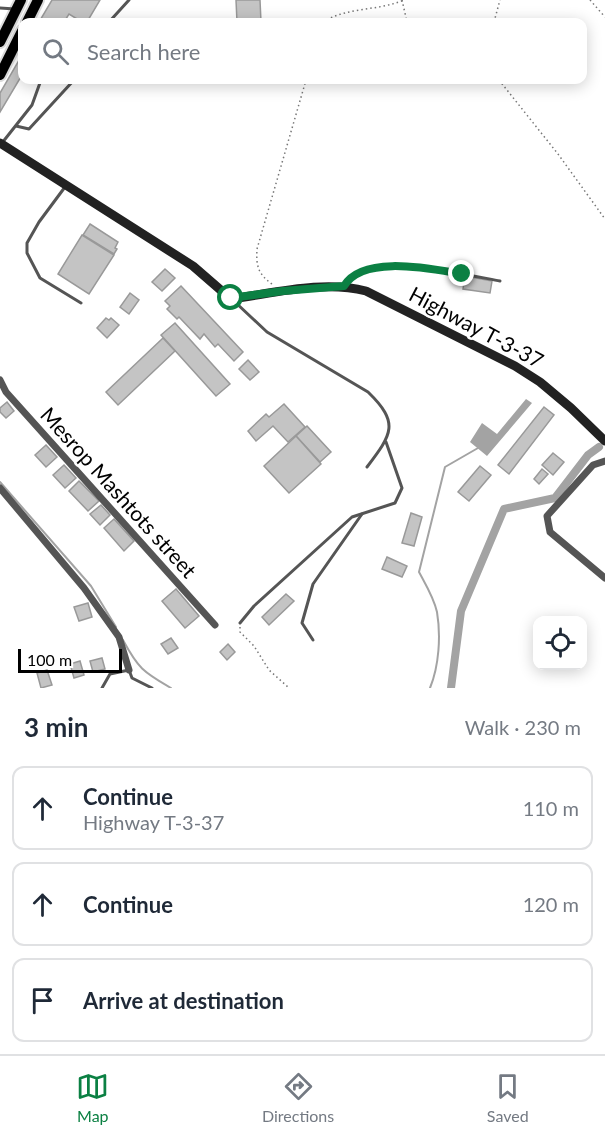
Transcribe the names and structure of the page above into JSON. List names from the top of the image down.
{
  "streets": {
    "main road": ["Highway T-3-37"],
    "street": ["Mesrop Mashtots street"]
  },
  "scale_bar": "100 m",
  "page": {
    "search": "Search here",
    "scale": "100 m",
    "heading": ["3 min", "Walk · 230 m"],
    "list": [
      ["Continue", "Highway T-3-37", "110 m"],
      ["Continue", "120 m"],
      "Arrive at destination"
    ],
    "nav": ["Map", "Directions", "Saved"]
  }
}
